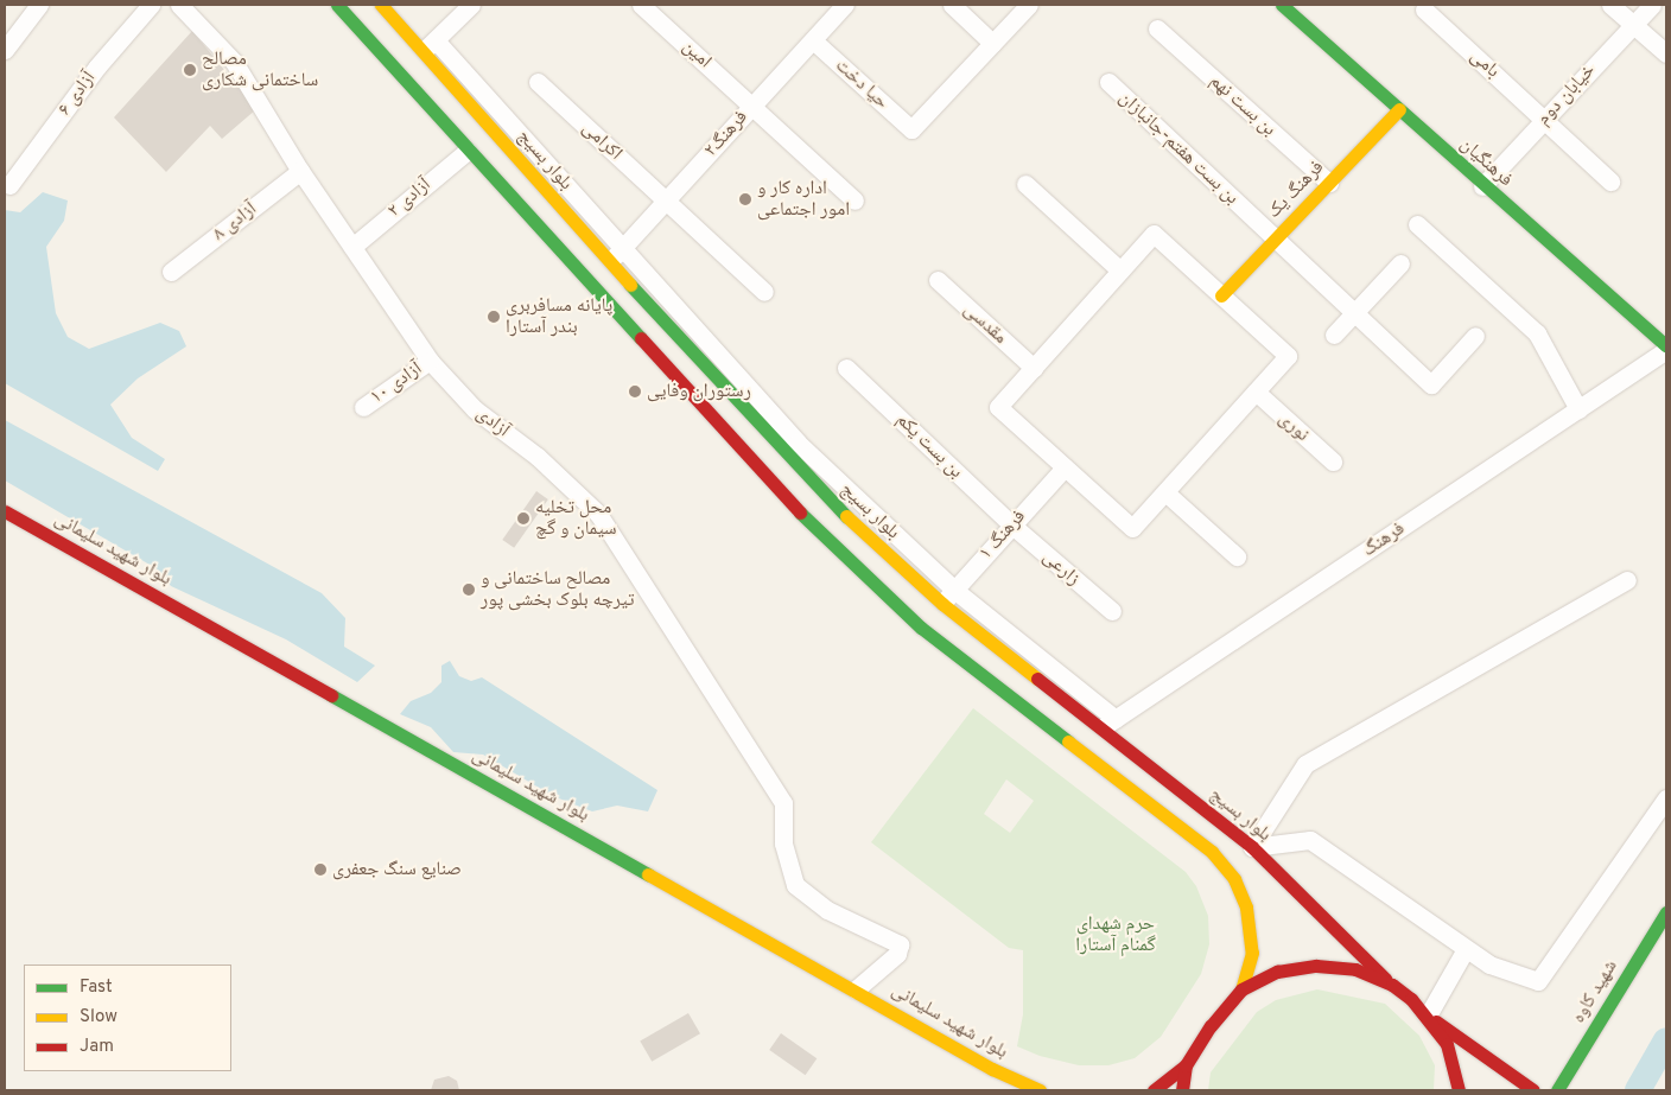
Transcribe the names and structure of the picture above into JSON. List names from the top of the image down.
{
  "streets": {
    "main road": [
      "بلوار بسیج",
      "فرهنگیان",
      "فرهنگ یک",
      "بلوار شهید سلیمانی",
      "شهید کاوه"
    ],
    "street": [
      "امین",
      "بامی",
      "حیا دخت",
      "آزادی ۶",
      "خیابان دوم",
      "بن بست نهم",
      "فرهنگ۲",
      "اکرامی",
      "بن بست هفتم-جانبازان",
      "آزادی ۲",
      "آزادی ۸",
      "مقدسی",
      "آزادی ۱۰",
      "آزادی",
      "نوری",
      "بن بست یکم",
      "فرهنگ ۱",
      "فرهنگ",
      "زارعی"
    ]
  },
  "crossings": [
    ["امین", "فرهنگ۲"],
    ["بامی", "خیابان دوم"],
    ["حیا دخت", "فرهنگ۲"],
    ["خیابان دوم", "فرهنگیان"],
    ["بن بست نهم", "فرهنگ یک"],
    ["فرهنگ۲", "اکرامی"],
    ["فرهنگ۲", "بلوار بسیج"],
    ["بن بست هفتم-جانبازان", "فرهنگ یک"],
    ["بلوار بسیج", "آزادی ۲"],
    ["بلوار بسیج", "فرهنگ ۱"],
    ["بلوار بسیج", "فرهنگ"],
    ["فرهنگیان", "فرهنگ یک"],
    ["فرهنگیان", "فرهنگ"],
    ["آزادی ۲", "آزادی"],
    ["آزادی ۸", "آزادی"],
    ["آزادی ۱۰", "آزادی"],
    ["آزادی", "بلوار شهید سلیمانی"],
    ["بن بست یکم", "فرهنگ ۱"],
    ["بن بست یکم", "زارعی"],
    ["فرهنگ ۱", "زارعی"]
  ],
  "parks": ["حرم شهدای گمنام آستارا"],
  "places": [
    "مصالح ساختمانی شکاری",
    "اداره کار و امور اجتماعی",
    "پایانه مسافربری بندر آستارا",
    "رستوران وفایی",
    "محل تخلیه سیمان و گچ",
    "مصالح ساختمانی و تیرچه بلوک بخشی پور",
    "صنایع سنگ جعفری"
  ],
  "legend": ["Fast", "Slow", "Jam"]
}
